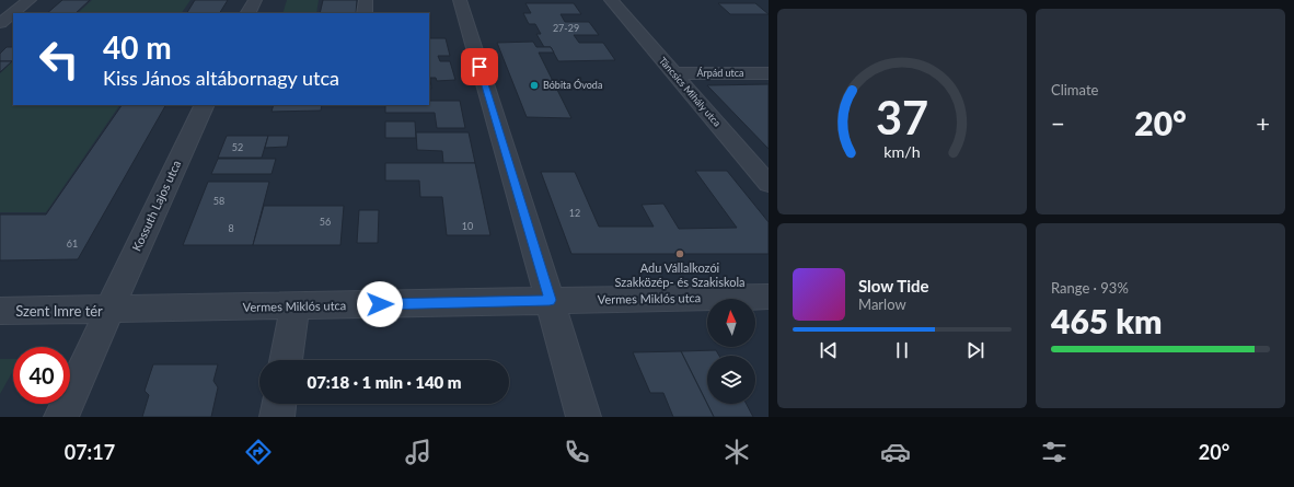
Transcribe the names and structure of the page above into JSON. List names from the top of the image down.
{
  "streets": {
    "street": [
      "Árpád utca",
      "Táncsics Mihály utca",
      "Kossuth Lajos utca",
      "Vermes Miklós utca",
      "Szent Imre tér"
    ]
  },
  "crossings": [
    ["Árpád utca", "Táncsics Mihály utca"],
    ["Kossuth Lajos utca", "Vermes Miklós utca"],
    ["Kossuth Lajos utca", "Szent Imre tér"],
    ["Vermes Miklós utca", "Szent Imre tér"]
  ],
  "places": ["Bóbita Óvoda", "Adu Vállalkozói Szakközép- és Szakiskola"],
  "house_numbers": [
    "27-29",
    "52",
    "58",
    "12",
    "56",
    "10",
    "8",
    "61"
  ],
  "north": "top",
  "page": {
    "tile": [
      "Climate",
      ["Range · 93%", "465 km"]
    ],
    "turn": ["40 m", "Kiss János altábornagy utca"],
    "heat": ["−", "20°", "+"],
    "song": ["Slow Tide", "Marlow"],
    "limit": "40",
    "trip": "07:18 · 1 min · 140 m",
    "tabs": ["07:17", "20°"],
    "gauge": ["37", "km/h"]
  }
}
